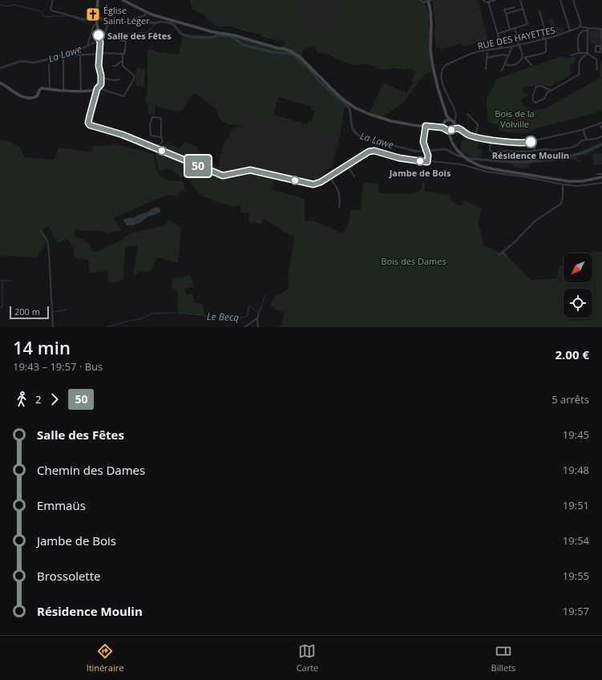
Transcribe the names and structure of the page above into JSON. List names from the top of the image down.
{
  "streets": {
    "street": ["RUE DES HAYETTES"]
  },
  "water": ["La Lawe", "Le Becq"],
  "parks": ["Bois de la Volville", "Bois des Dames"],
  "places": {
    "church": ["Église Saint-Léger"],
    "other": ["Salle des Fêtes", "Résidence Moulin", "Jambe de Bois"]
  },
  "lines": ["bus line 50"],
  "scale_bar": "200 m",
  "north": "bottom left",
  "page": {
    "on_map": "50",
    "scale": "200 m",
    "heading": ["14 min", "19:43 – 19:57 · Bus", "2.00 €"],
    "legs": ["2", "50", "5 arrêts"],
    "list": [
      {
        "name": "Salle des Fêtes",
        "value": "19:45"
      },
      {
        "name": "Chemin des Dames",
        "value": "19:48"
      },
      {
        "name": "Emmaüs",
        "value": "19:51"
      },
      {
        "name": "Jambe de Bois",
        "value": "19:54"
      },
      {
        "name": "Brossolette",
        "value": "19:55"
      },
      {
        "name": "Résidence Moulin",
        "value": "19:57"
      }
    ],
    "tabs": ["Itinéraire", "Carte", "Billets"]
  }
}
